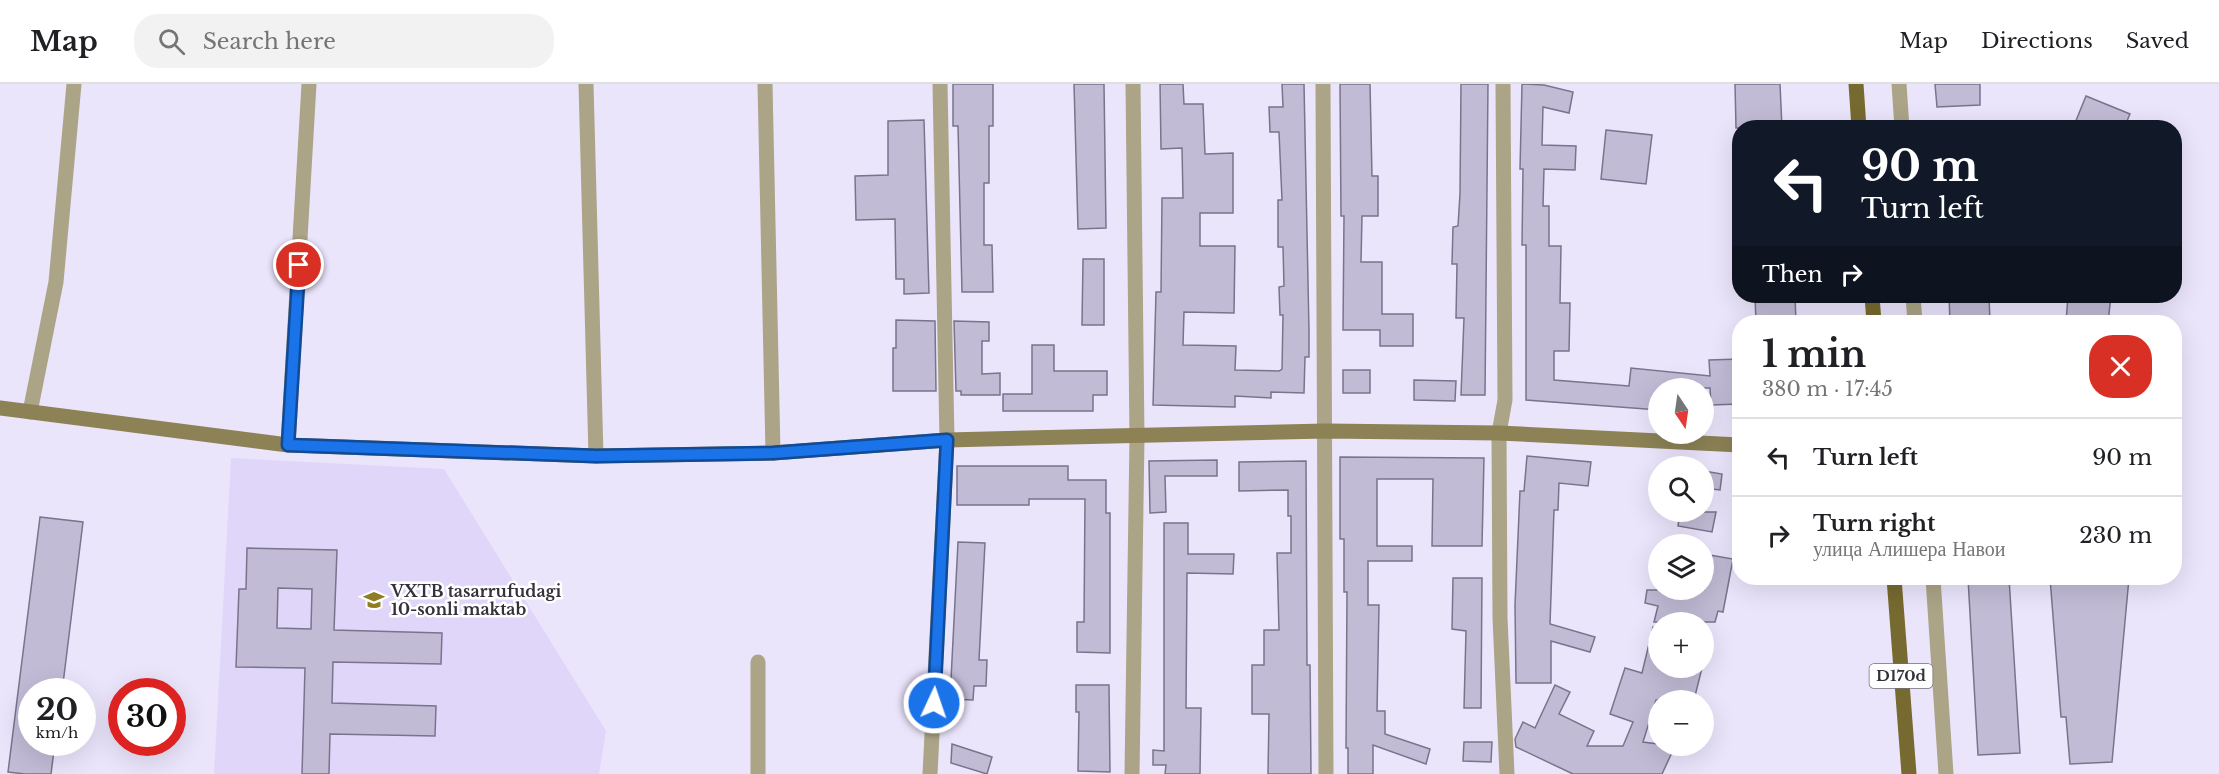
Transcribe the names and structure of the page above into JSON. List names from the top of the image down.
{
  "streets": {
    "main road": ["D170d"]
  },
  "places": {
    "school or university": ["VXTB tasarrufudagi 10-sonli maktab"]
  },
  "north": "bottom",
  "page": {
    "header": "Map",
    "search": "Search here",
    "nav": ["Map", "Directions", "Saved"],
    "turn": ["90 m", "Turn left"],
    "then": "Then",
    "heading": ["1 min", "380 m · 17:45"],
    "map_buttons": ["+", "−"],
    "list": [
      {
        "name": "Turn left",
        "value": "90 m"
      },
      {
        "name": "Turn right",
        "note": "улица Алишера Навои",
        "value": "230 m"
      }
    ],
    "speed": "20 km/h",
    "limit": "30"
  }
}
